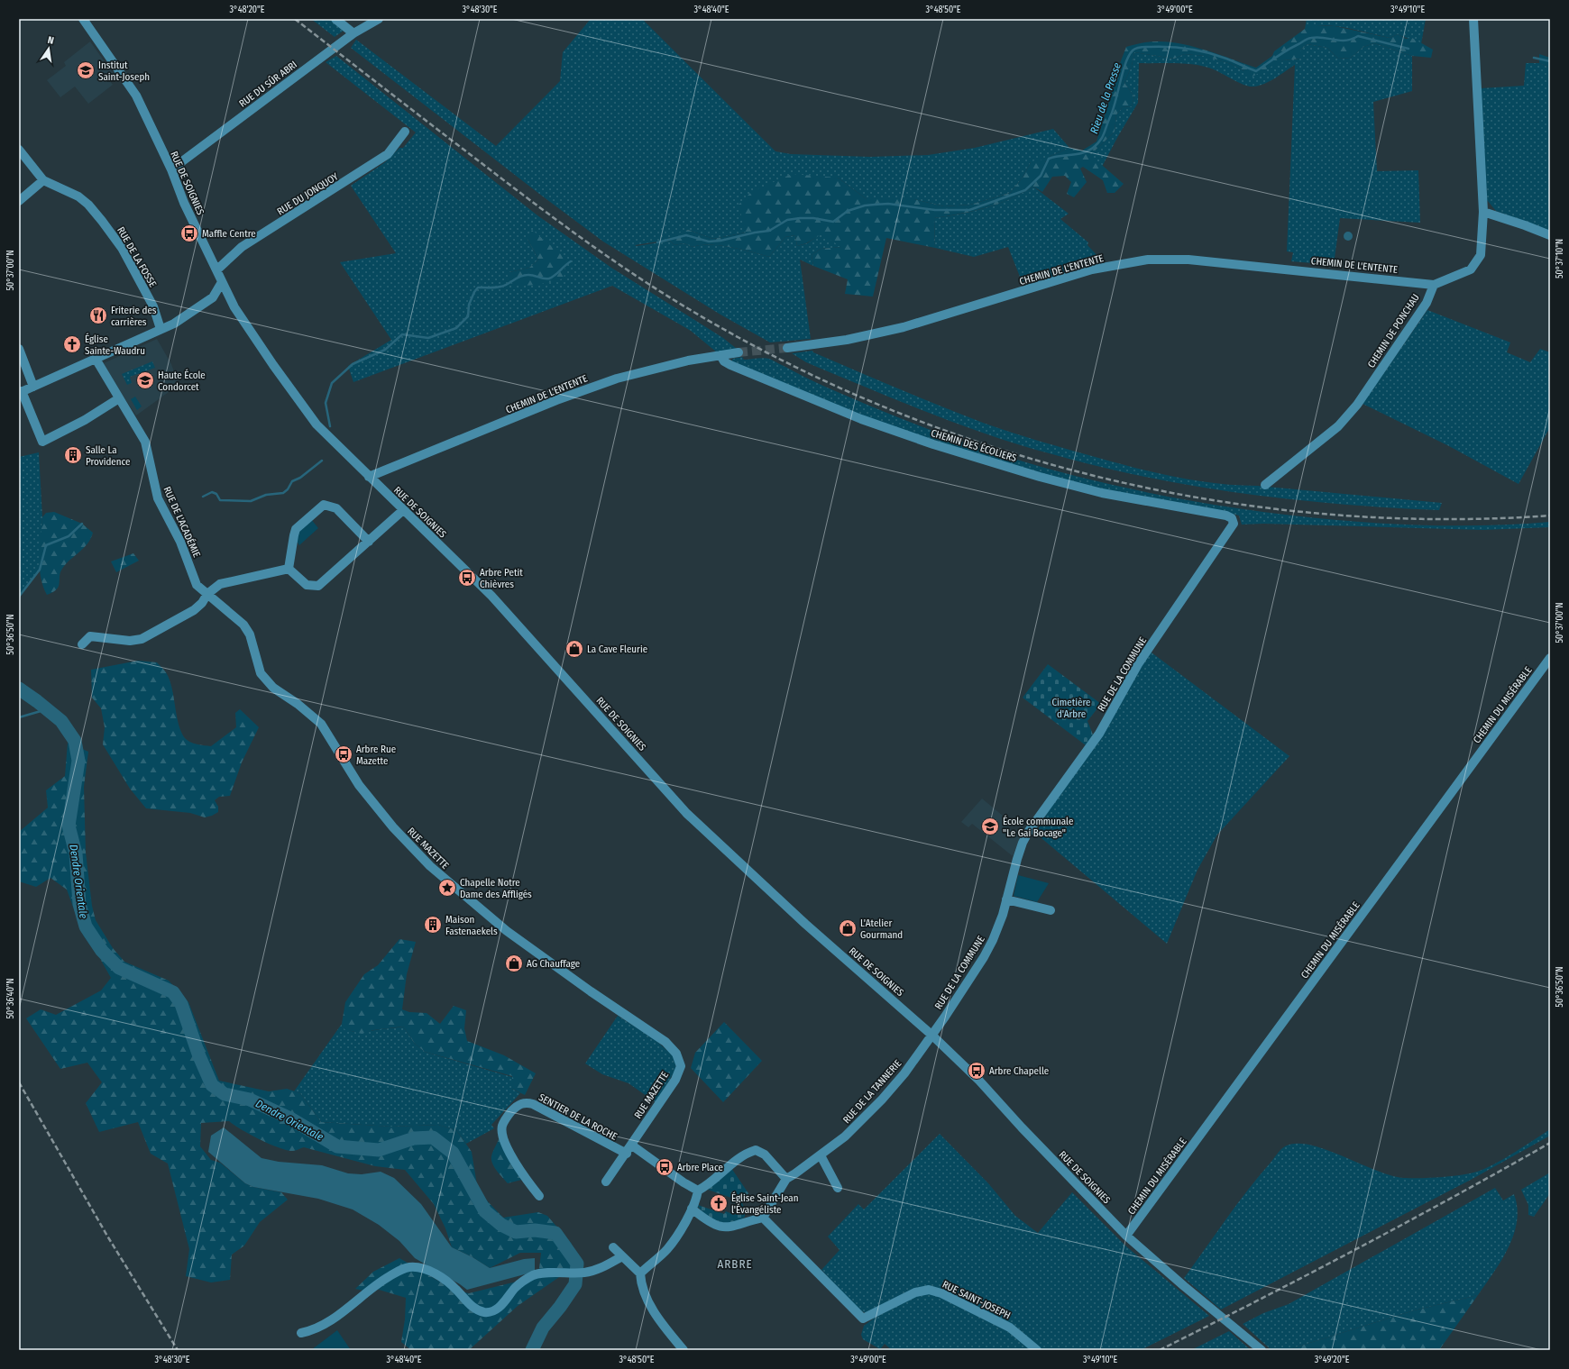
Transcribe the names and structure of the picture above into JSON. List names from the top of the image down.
{
  "streets": {
    "street": [
      "RUE DU SÛR ABRI",
      "RUE DE SOIGNIES",
      "RUE DU JONQUOY",
      "RUE DE LA FOSSE",
      "CHEMIN DE L'ENTENTE",
      "CHEMIN DE PONCHAU",
      "CHEMIN DES ÉCOLIERS",
      "RUE DE L'ACADÉMIE",
      "RUE DE LA COMMUNE",
      "CHEMIN DU MISÉRABLE",
      "RUE MAZETTE",
      "RUE DE LA TANNERIE",
      "SENTIER DE LA ROCHE",
      "RUE SAINT-JOSEPH"
    ]
  },
  "crossings": [
    ["RUE DU SÛR ABRI", "RUE DE SOIGNIES"],
    ["RUE DE SOIGNIES", "RUE DU JONQUOY"],
    ["RUE DE SOIGNIES", "CHEMIN DE L'ENTENTE"],
    ["RUE DE SOIGNIES", "RUE DE LA COMMUNE"],
    ["RUE DE SOIGNIES", "CHEMIN DU MISÉRABLE"],
    ["RUE DE SOIGNIES", "RUE DE LA TANNERIE"],
    ["CHEMIN DE L'ENTENTE", "CHEMIN DE PONCHAU"],
    ["CHEMIN DE L'ENTENTE", "CHEMIN DES ÉCOLIERS"],
    ["CHEMIN DES ÉCOLIERS", "RUE DE LA COMMUNE"],
    ["RUE DE L'ACADÉMIE", "RUE MAZETTE"],
    ["RUE DE LA COMMUNE", "RUE DE LA TANNERIE"]
  ],
  "districts": ["ARBRE"],
  "water": ["Rieu de la Presse", "Dendre Orientale"],
  "parks": ["Cimetière d'Arbre"],
  "places": {
    "school or university": ["Institut Saint-Joseph", "Haute École Condorcet", "École communale \"Le Gai Bocage\""],
    "bus stop": [
      "Maffle Centre",
      "Arbre Petit Chièvres",
      "Arbre Rue Mazette",
      "Arbre Chapelle",
      "Arbre Place"
    ],
    "restaurant": ["Friterie des carrières"],
    "church": ["Église Sainte-Waudru", "Église Saint-Jean l'Évangéliste"],
    "building": ["Salle La Providence", "Maison Fastenaekels"],
    "shop": ["La Cave Fleurie", "L'Atelier Gourmand", "AG Chauffage"],
    "place": ["Chapelle Notre Dame des Affligés"]
  },
  "north": "top",
  "coordinates": [
    "3°48'20\"E",
    "3°48'30\"E",
    "3°48'40\"E",
    "3°48'50\"E",
    "3°49'00\"E",
    "3°49'10\"E",
    "50°37'10\"N",
    "50°37'00\"N",
    "50°36'50\"N",
    "50°36'40\"N",
    "3°49'20\"E"
  ]
}
